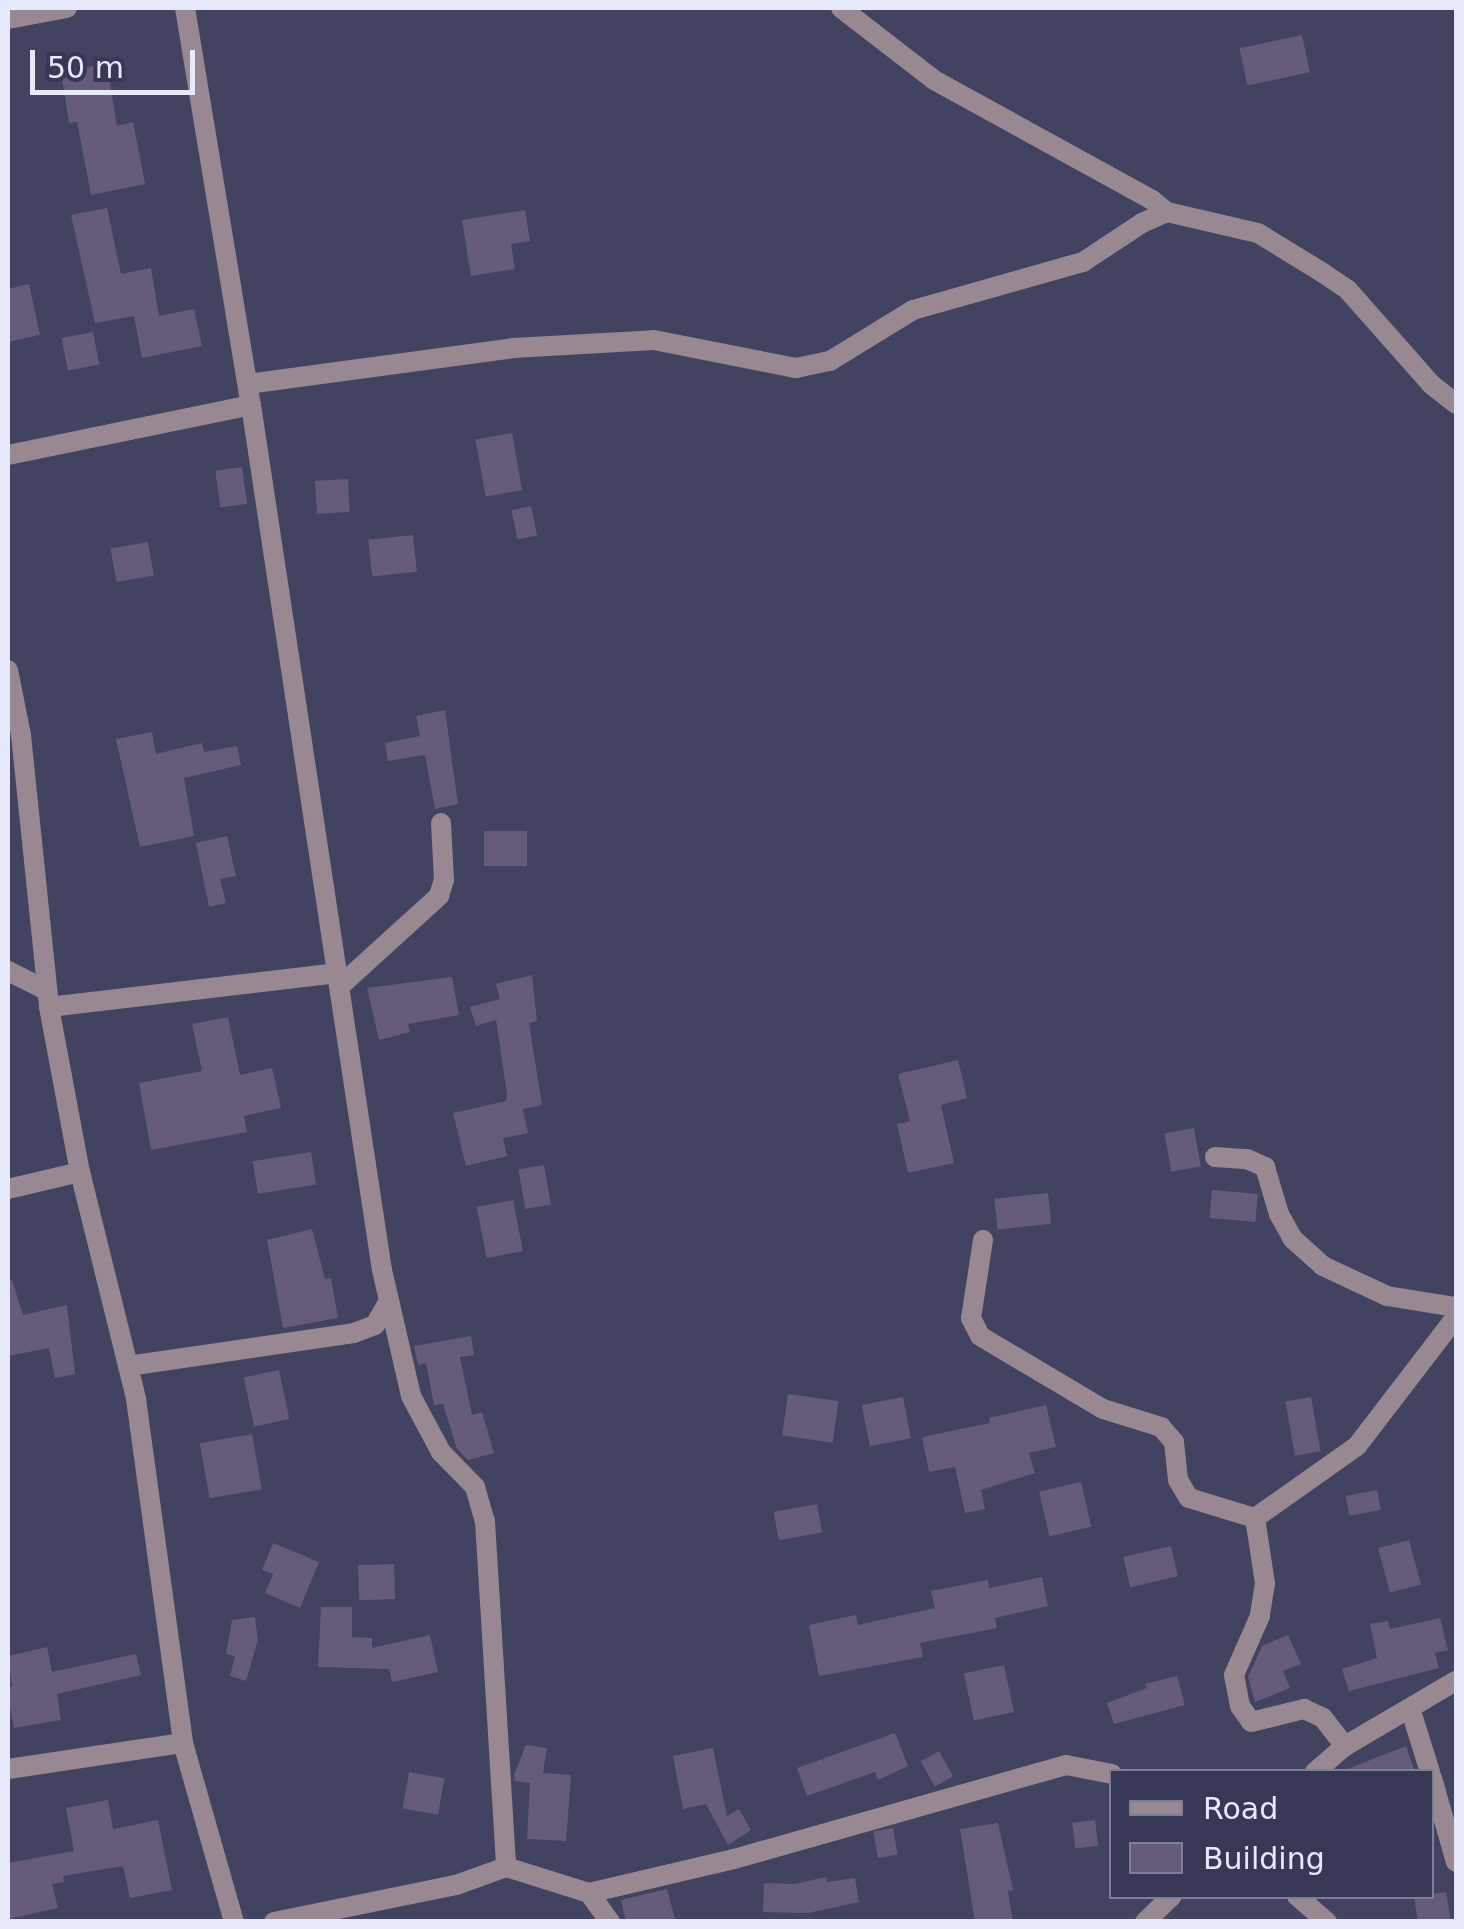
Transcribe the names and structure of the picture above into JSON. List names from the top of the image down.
{
  "legend": ["Road", "Building"],
  "scale_bar": "50 m"
}
